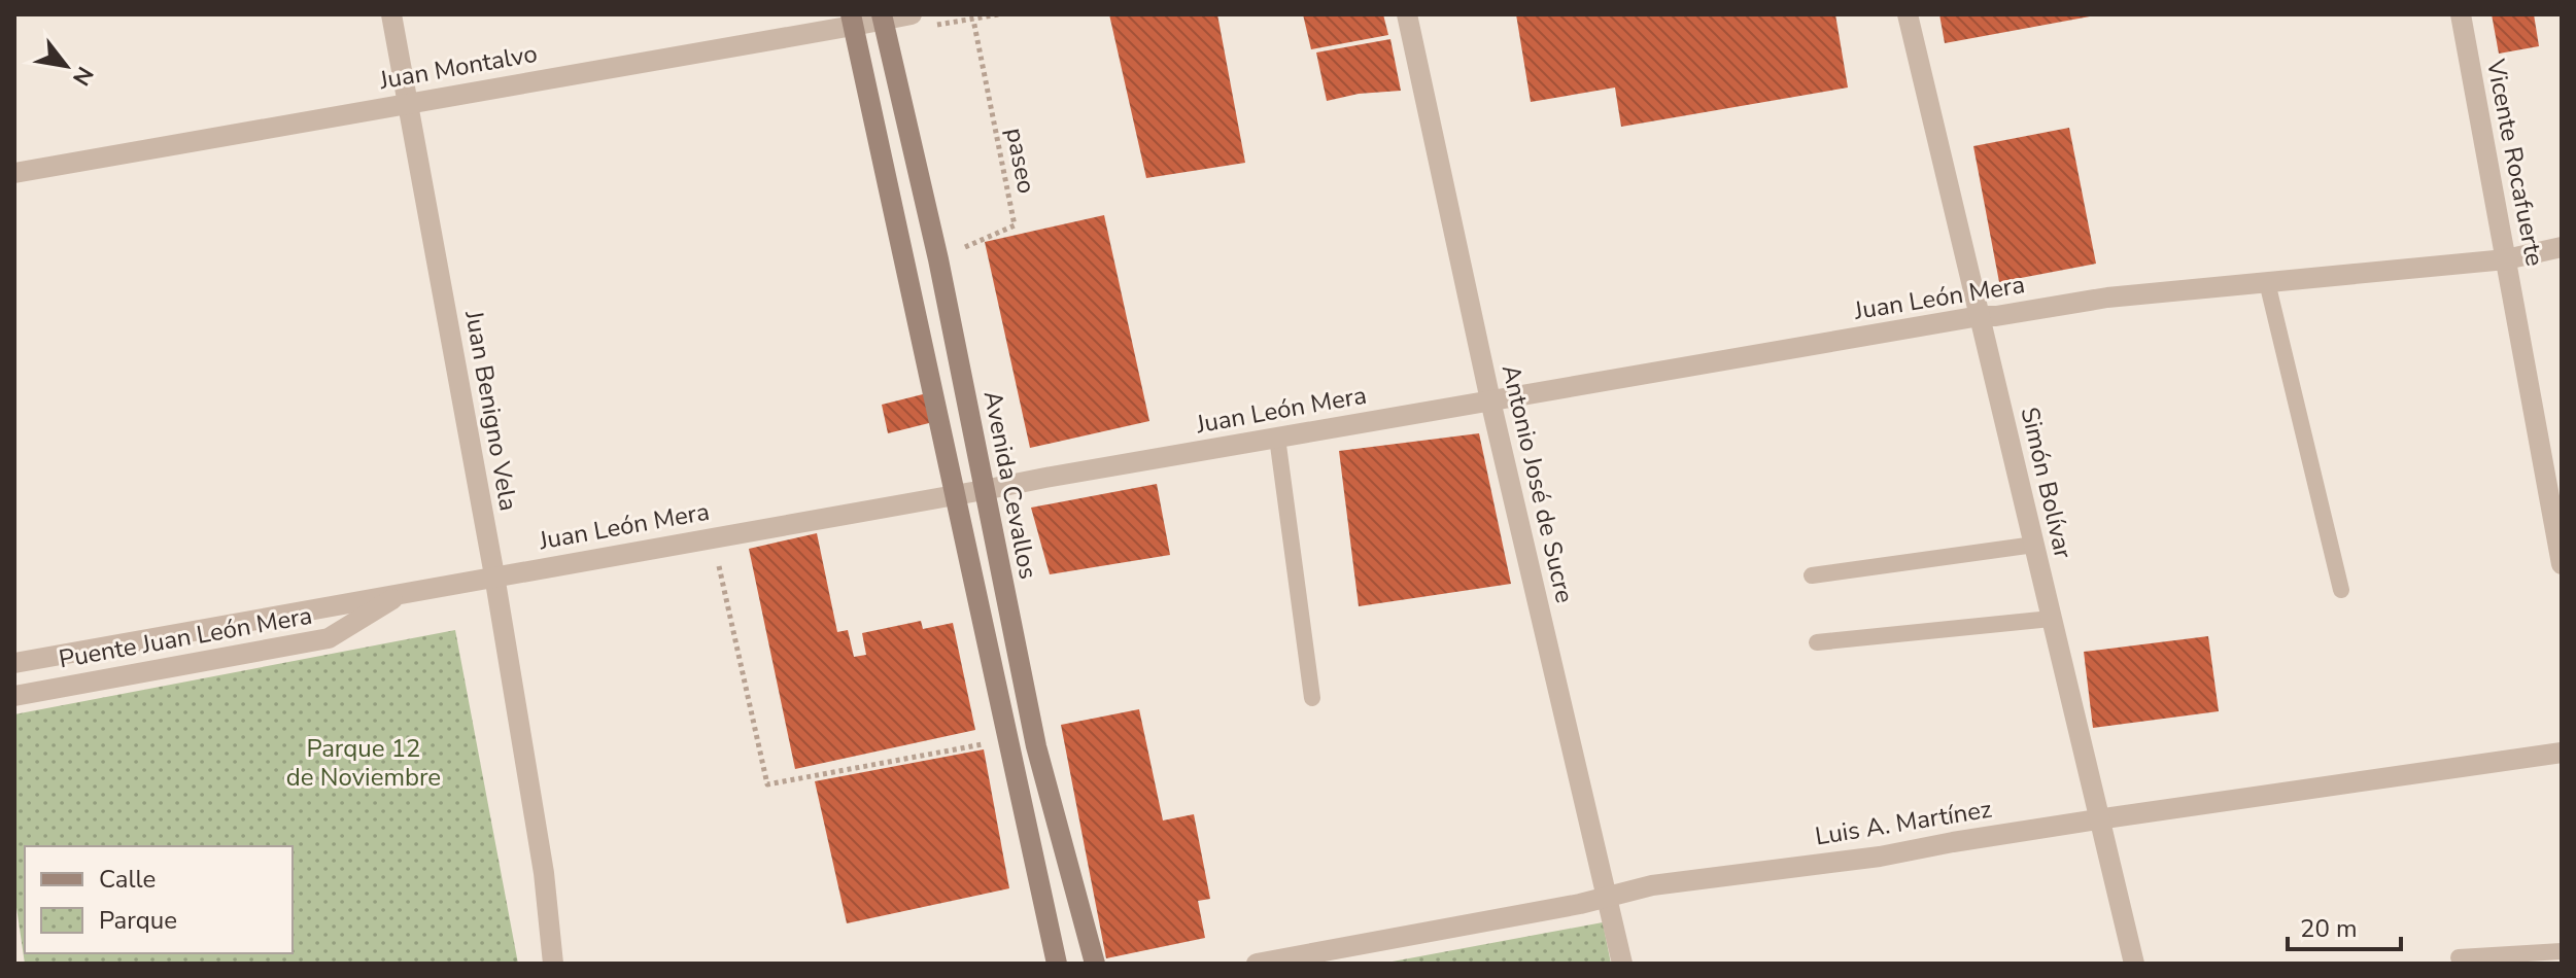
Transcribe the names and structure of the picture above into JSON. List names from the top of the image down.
{
  "streets": {
    "main road": ["Avenida Cevallos"],
    "street": [
      "Juan Montalvo",
      "Vicente Rocafuerte",
      "Juan León Mera",
      "Juan Benigno Vela",
      "Simón Bolívar",
      "Antonio José de Sucre",
      "Puente Juan León Mera",
      "Luis A. Martínez"
    ],
    "path": ["paseo"]
  },
  "crossings": [
    ["Juan Montalvo", "Juan Benigno Vela"],
    ["Juan Montalvo", "Avenida Cevallos"],
    ["paseo", "Avenida Cevallos"],
    ["Vicente Rocafuerte", "Juan León Mera"],
    ["Juan León Mera", "Juan Benigno Vela"],
    ["Juan León Mera", "Simón Bolívar"],
    ["Juan León Mera", "Antonio José de Sucre"],
    ["Juan León Mera", "Avenida Cevallos"],
    ["Juan León Mera", "Puente Juan León Mera"],
    ["Simón Bolívar", "Luis A. Martínez"],
    ["Antonio José de Sucre", "Luis A. Martínez"]
  ],
  "parks": ["Parque 12 de Noviembre"],
  "legend": ["Calle", "Parque"],
  "scale_bar": "20 m",
  "north": "bottom right"
}
